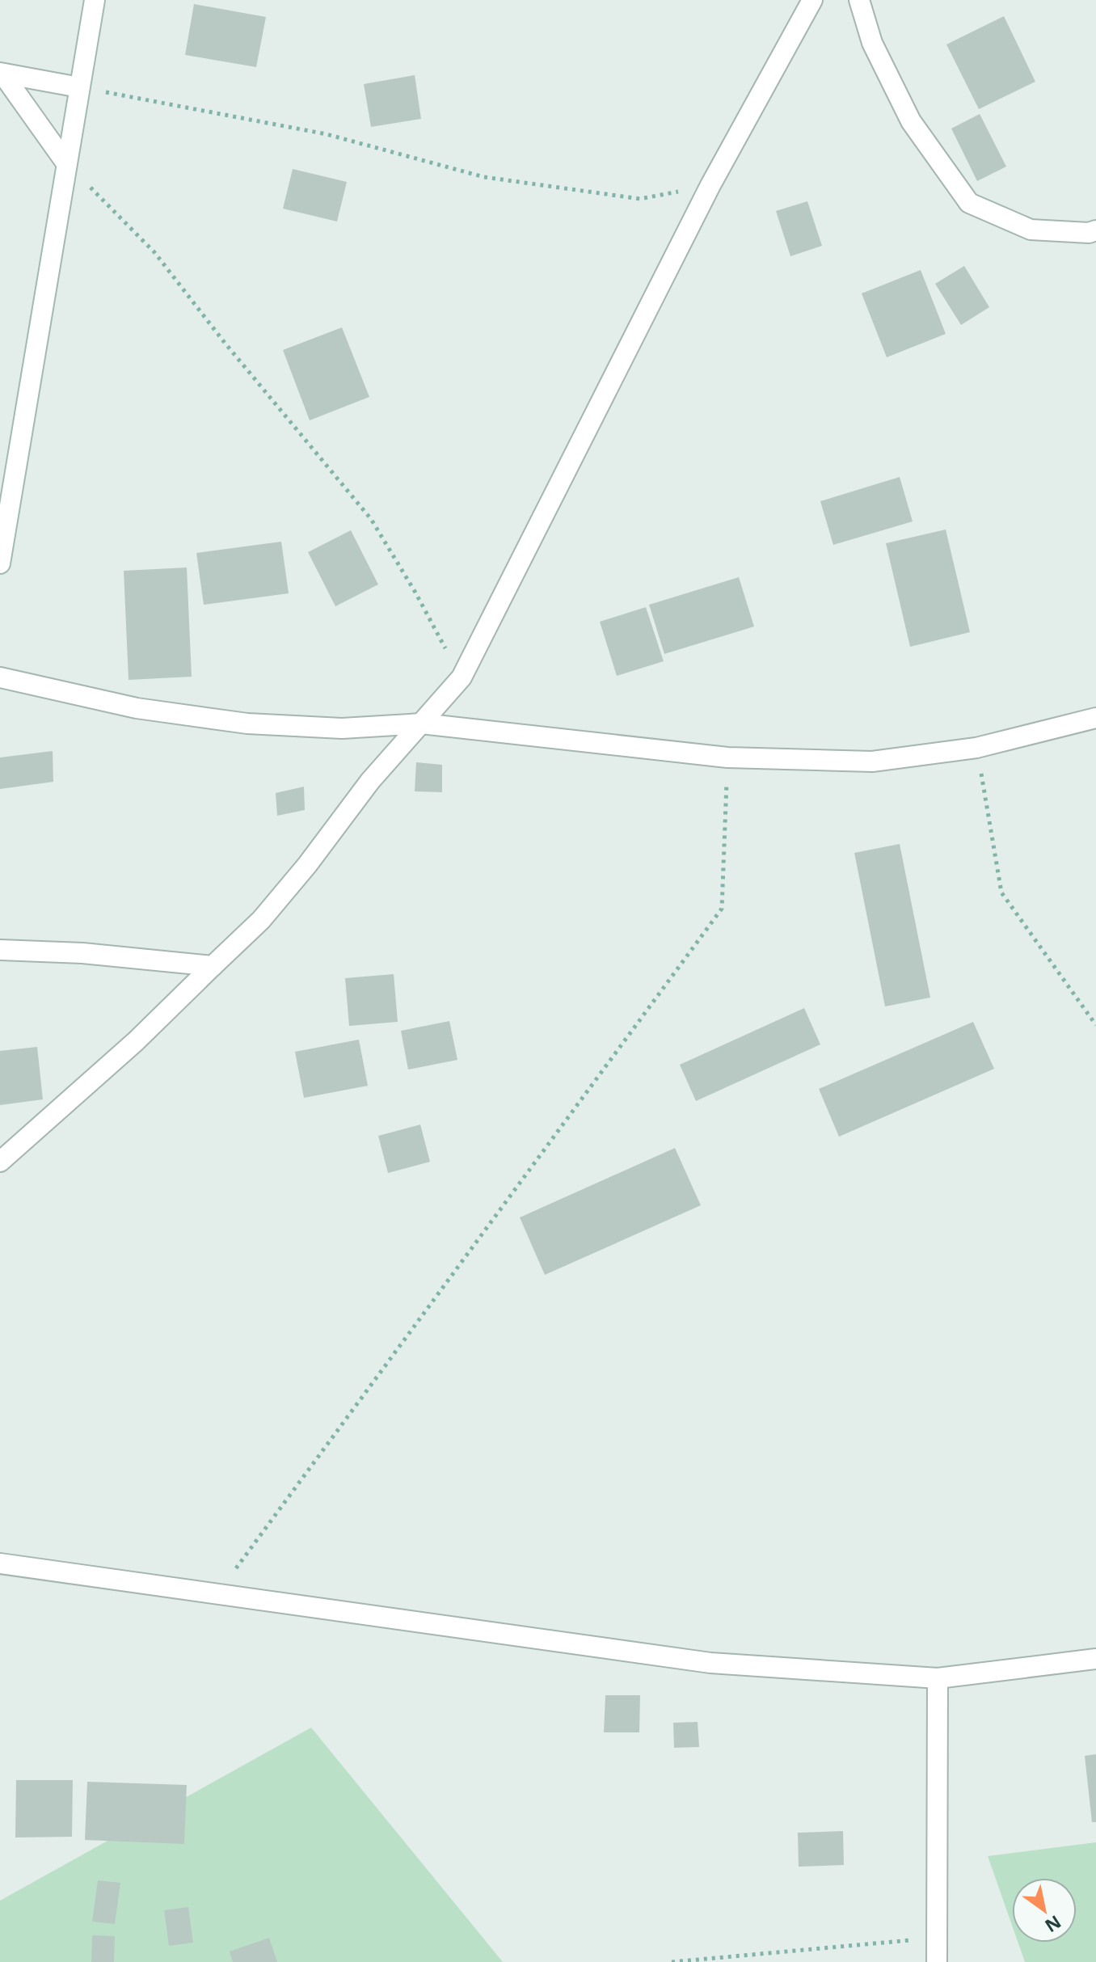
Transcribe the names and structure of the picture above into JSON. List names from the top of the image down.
{
  "north": "bottom right"
}
